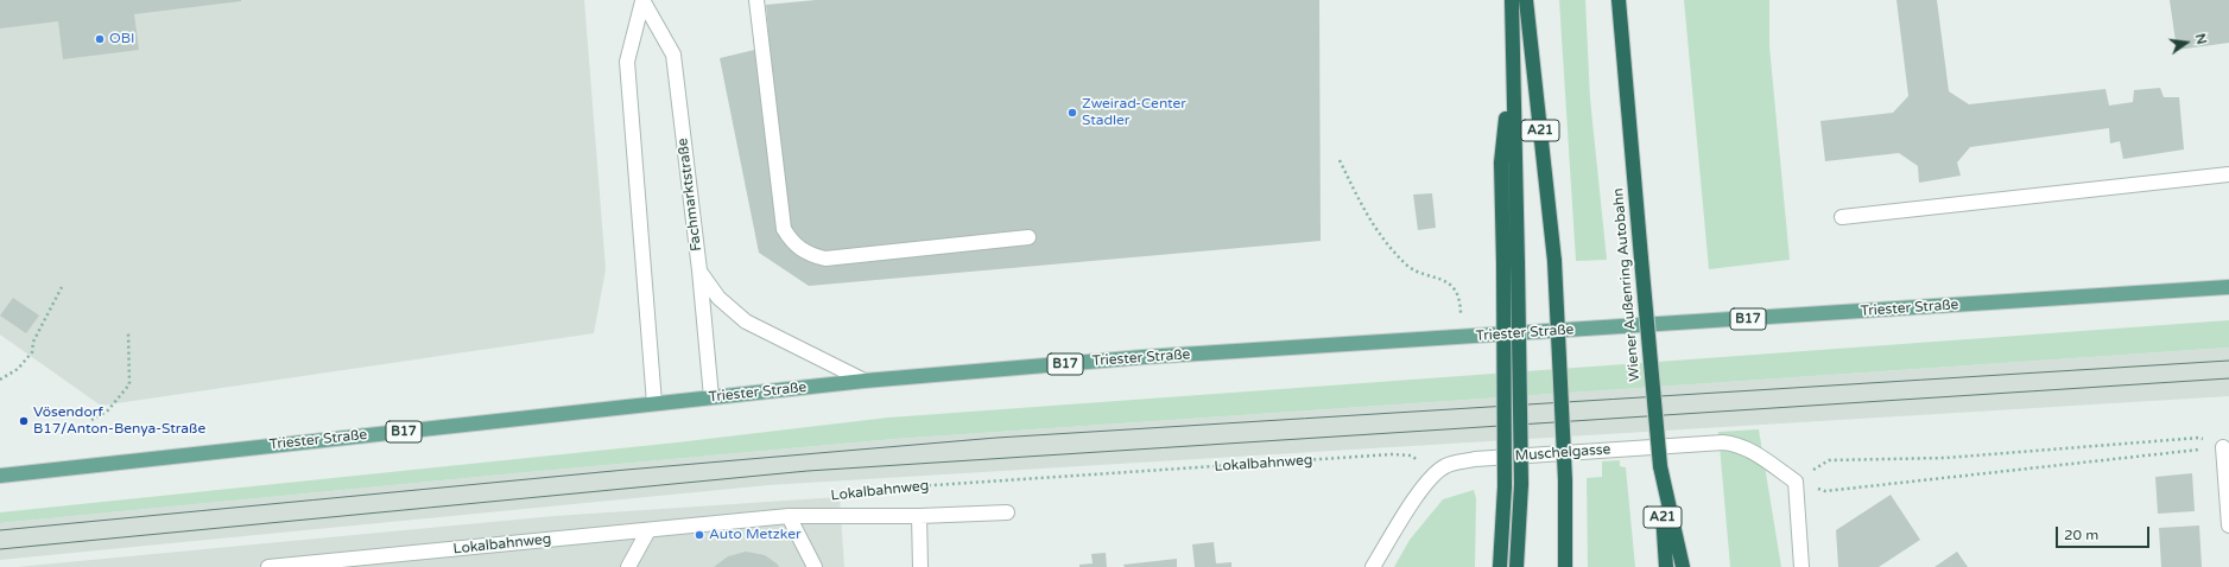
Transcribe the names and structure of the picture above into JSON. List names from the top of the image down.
{
  "streets": {
    "highway": ["A21", "Wiener Außenring Autobahn"],
    "main road": ["Triester Straße", "B17"],
    "street": ["Fachmarktstraße", "Muschelgasse", "Lokalbahnweg"]
  },
  "crossings": [
    ["Fachmarktstraße", "Triester Straße"],
    ["Muschelgasse", "Lokalbahnweg"]
  ],
  "places": [
    "OBI",
    "Zweirad-Center Stadler",
    "Vösendorf B17/Anton-Benya-Straße",
    "Auto Metzker"
  ],
  "scale_bar": "20 m",
  "north": "right"
}
